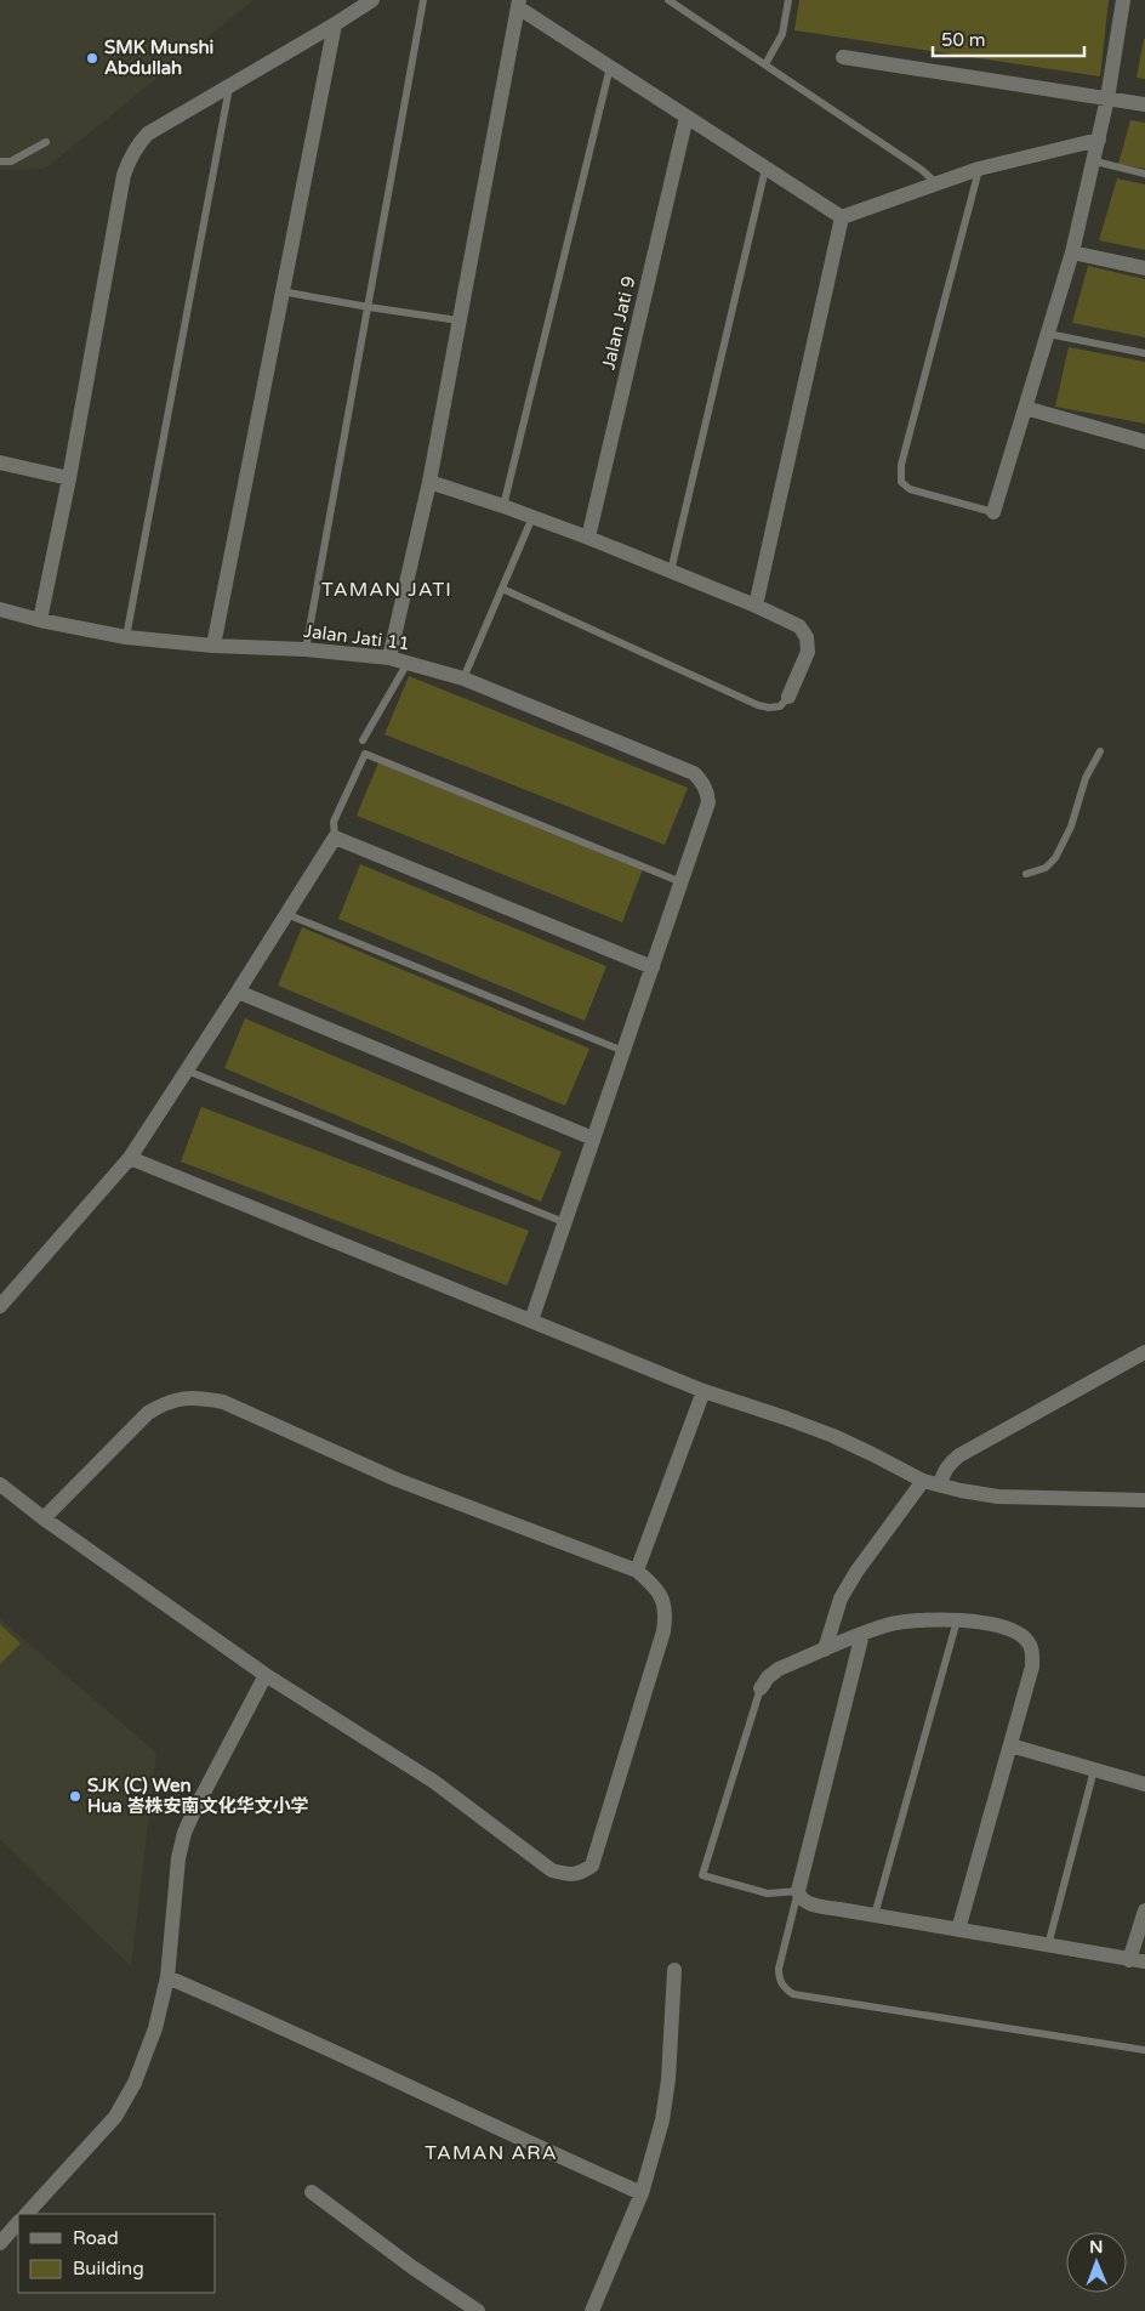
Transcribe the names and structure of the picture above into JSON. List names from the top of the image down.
{
  "streets": {
    "street": ["Jalan Jati 9", "Jalan Jati 11"]
  },
  "districts": ["TAMAN JATI", "TAMAN ARA"],
  "places": ["SMK Munshi Abdullah", "SJK (C) Wen Hua 峇株安南文化华文小学"],
  "legend": ["Road", "Building"],
  "scale_bar": "50 m",
  "north": "top"
}
